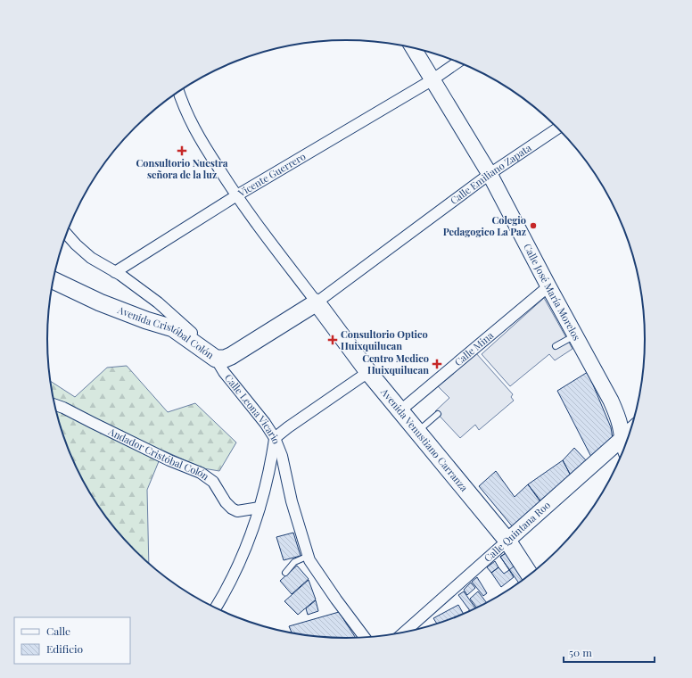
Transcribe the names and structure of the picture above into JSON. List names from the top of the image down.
{
  "streets": {
    "main road": [
      "Calle José María Morelos",
      "Avenida Cristóbal Colón",
      "Avenida Venustiano Carranza",
      "Calle Quintana Roo"
    ],
    "street": [
      "Vicente Guerrero",
      "Calle Emiliano Zapata",
      "Calle Mina",
      "Calle Leona Vicario",
      "Andador Cristóbal Colón"
    ]
  },
  "crossings": [
    ["Vicente Guerrero", "Calle José María Morelos"],
    ["Vicente Guerrero", "Calle Leona Vicario"],
    ["Calle Emiliano Zapata", "Calle José María Morelos"],
    ["Calle Emiliano Zapata", "Avenida Cristóbal Colón"],
    ["Calle Emiliano Zapata", "Avenida Venustiano Carranza"],
    ["Calle José María Morelos", "Calle Mina"],
    ["Calle José María Morelos", "Calle Quintana Roo"],
    ["Avenida Cristóbal Colón", "Calle Leona Vicario"],
    ["Avenida Cristóbal Colón", "Avenida Venustiano Carranza"],
    ["Calle Mina", "Avenida Venustiano Carranza"],
    ["Avenida Venustiano Carranza", "Calle Quintana Roo"]
  ],
  "places": {
    "health": ["Consultorio Nuestra señora de la luz", "Consultorio Optico Huixquilucan", "Centro Medico Huixquilucan"],
    "other": ["Colegio Pedagogico La Paz"]
  },
  "legend": ["Calle", "Edificio"],
  "scale_bar": "50 m"
}
